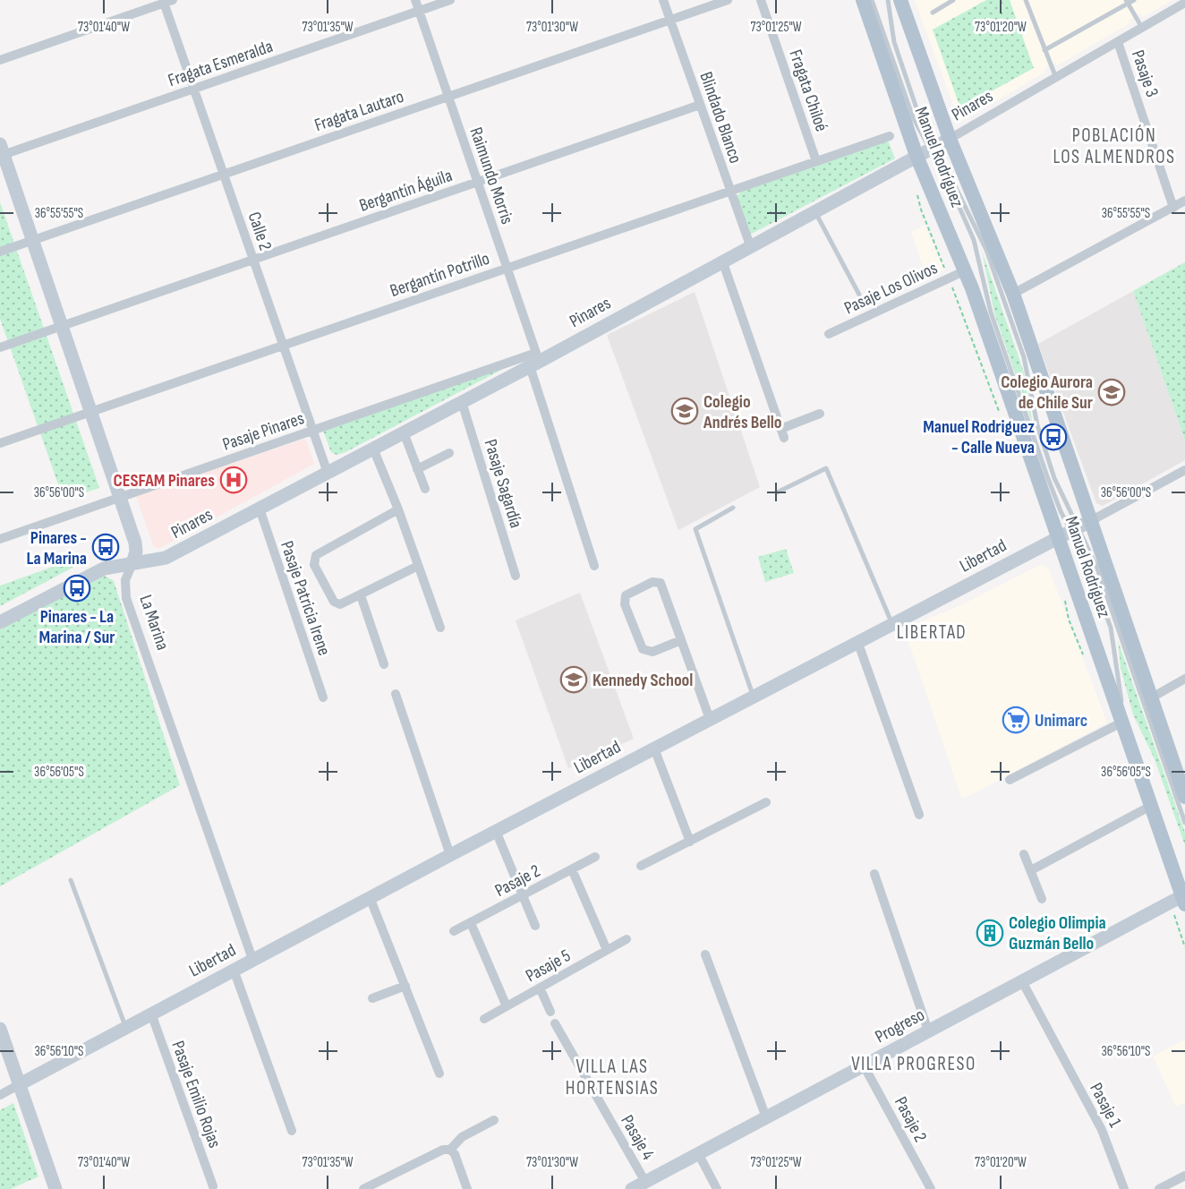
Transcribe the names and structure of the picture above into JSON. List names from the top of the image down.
{
  "streets": {
    "main road": ["Manuel Rodríguez"],
    "street": [
      "Fragata Esmeralda",
      "Pasaje 3",
      "Fragata Chiloé",
      "Pinares",
      "Fragata Lautaro",
      "Blindado Blanco",
      "Raimundo Morris",
      "Bergantín Águila",
      "Calle 2",
      "Bergantín Potrillo",
      "Pasaje Los Olivos",
      "Pasaje Pinares",
      "Pasaje Sagardía",
      "Libertad",
      "Pasaje Patricia Irene",
      "La Marina",
      "Pasaje 2",
      "Pasaje 5",
      "Progreso",
      "Pasaje Emilio Rojas",
      "Pasaje 1",
      "Pasaje 4"
    ]
  },
  "crossings": [
    ["Fragata Esmeralda", "Raimundo Morris"],
    ["Fragata Esmeralda", "Calle 2"],
    ["Fragata Esmeralda", "La Marina"],
    ["Pasaje 3", "Pinares"],
    ["Fragata Chiloé", "Bergantín Potrillo"],
    ["Pinares", "Blindado Blanco"],
    ["Pinares", "Manuel Rodríguez"],
    ["Pinares", "Raimundo Morris"],
    ["Pinares", "Calle 2"],
    ["Pinares", "Pasaje Pinares"],
    ["Pinares", "Pasaje Sagardía"],
    ["Pinares", "Pasaje Patricia Irene"],
    ["Pinares", "La Marina"],
    ["Fragata Lautaro", "Blindado Blanco"],
    ["Fragata Lautaro", "Raimundo Morris"],
    ["Fragata Lautaro", "Calle 2"],
    ["Fragata Lautaro", "La Marina"],
    ["Blindado Blanco", "Bergantín Águila"],
    ["Blindado Blanco", "Bergantín Potrillo"],
    ["Manuel Rodríguez", "Pasaje Los Olivos"],
    ["Manuel Rodríguez", "Libertad"],
    ["Manuel Rodríguez", "Progreso"],
    ["Raimundo Morris", "Bergantín Águila"],
    ["Raimundo Morris", "Bergantín Potrillo"],
    ["Raimundo Morris", "Pasaje Pinares"],
    ["Bergantín Águila", "Calle 2"],
    ["Bergantín Águila", "La Marina"],
    ["Calle 2", "Bergantín Potrillo"],
    ["Calle 2", "Pasaje Pinares"],
    ["Bergantín Potrillo", "La Marina"],
    ["Pasaje Pinares", "La Marina"],
    ["Libertad", "La Marina"],
    ["Libertad", "Pasaje Emilio Rojas"],
    ["Pasaje 2", "Progreso"],
    ["Progreso", "Pasaje 1"],
    ["Progreso", "Pasaje 4"]
  ],
  "districts": [
    "POBLACIÓN LOS ALMENDROS",
    "LIBERTAD",
    "VILLA PROGRESO",
    "VILLA LAS HORTENSIAS"
  ],
  "places": {
    "school or university": ["Colegio Aurora de Chile Sur", "Colegio Andrés Bello", "Kennedy School"],
    "bus stop": ["Manuel Rodriguez - Calle Nueva", "Pinares - La Marina", "Pinares - La Marina / Sur"],
    "hospital": ["CESFAM Pinares"],
    "supermarket": ["Unimarc"],
    "building": ["Colegio Olimpia Guzmán Bello"]
  },
  "coordinates": [
    "73°01'40\"W",
    "73°01'35\"W",
    "73°01'30\"W",
    "73°01'25\"W",
    "73°01'20\"W",
    "36°55'55\"S",
    "36°56'00\"S",
    "36°56'05\"S",
    "36°56'10\"S"
  ]
}
